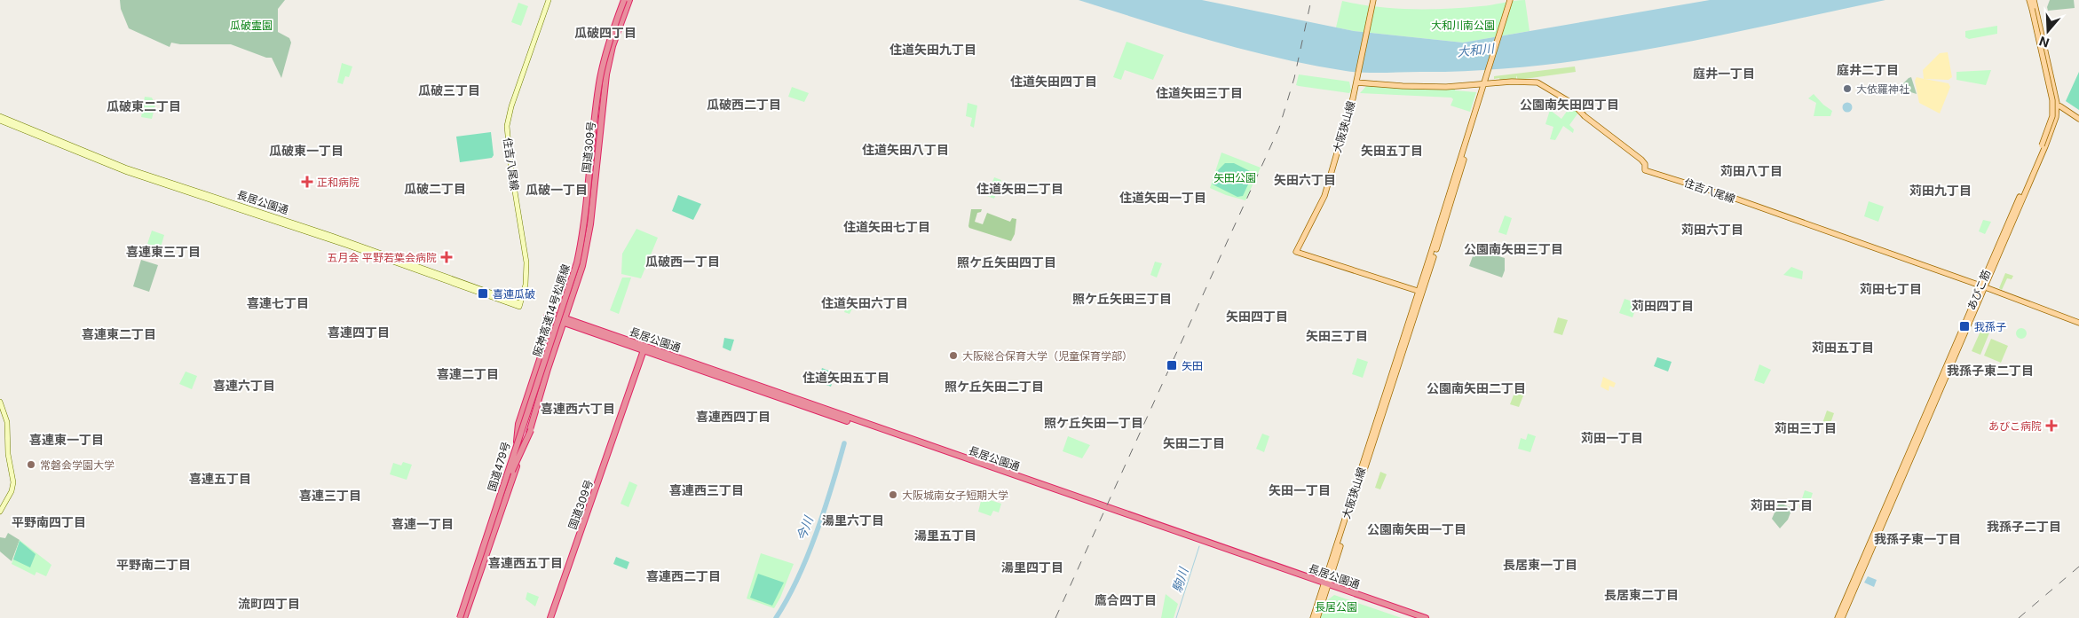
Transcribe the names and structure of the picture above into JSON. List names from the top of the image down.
{
  "streets": {
    "highway": [
      "国道309号",
      "長居公園通",
      "阪神高速14号松原線",
      "国道479号"
    ],
    "main road": ["大阪狭山線", "住吉八尾線", "あびこ筋"]
  },
  "crossings": [
    ["大阪狭山線", "住吉八尾線"],
    ["大阪狭山線", "長居公園通"],
    ["国道309号", "長居公園通"],
    ["国道309号", "阪神高速14号松原線"],
    ["国道309号", "国道479号"],
    ["住吉八尾線", "長居公園通"],
    ["住吉八尾線", "あびこ筋"],
    ["長居公園通", "国道479号"],
    ["阪神高速14号松原線", "国道479号"]
  ],
  "districts": [
    "瓜破四丁目",
    "住道矢田九丁目",
    "庭井二丁目",
    "庭井一丁目",
    "住道矢田四丁目",
    "瓜破三丁目",
    "住道矢田三丁目",
    "瓜破西二丁目",
    "公園南矢田四丁目",
    "瓜破東二丁目",
    "住道矢田八丁目",
    "瓜破東一丁目",
    "矢田五丁目",
    "苅田八丁目",
    "矢田六丁目",
    "瓜破二丁目",
    "住道矢田二丁目",
    "瓜破一丁目",
    "苅田九丁目",
    "住道矢田一丁目",
    "住道矢田七丁目",
    "苅田六丁目",
    "公園南矢田三丁目",
    "喜連東三丁目",
    "瓜破西一丁目",
    "照ケ丘矢田四丁目",
    "苅田七丁目",
    "照ケ丘矢田三丁目",
    "喜連七丁目",
    "住道矢田六丁目",
    "苅田四丁目",
    "矢田四丁目",
    "喜連四丁目",
    "喜連東二丁目",
    "矢田三丁目",
    "苅田五丁目",
    "我孫子東二丁目",
    "喜連二丁目",
    "住道矢田五丁目",
    "喜連六丁目",
    "照ケ丘矢田二丁目",
    "公園南矢田二丁目",
    "喜連西六丁目",
    "喜連西四丁目",
    "照ケ丘矢田一丁目",
    "苅田三丁目",
    "苅田一丁目",
    "喜連東一丁目",
    "矢田二丁目",
    "喜連五丁目",
    "喜連西三丁目",
    "矢田一丁目",
    "喜連三丁目",
    "苅田二丁目",
    "湯里六丁目",
    "平野南四丁目",
    "喜連一丁目",
    "我孫子二丁目",
    "公園南矢田一丁目",
    "湯里五丁目",
    "我孫子東一丁目",
    "喜連西五丁目",
    "平野南二丁目",
    "長居東一丁目",
    "湯里四丁目",
    "喜連西二丁目",
    "長居東二丁目",
    "鷹合四丁目",
    "流町四丁目"
  ],
  "water": ["大和川", "今川", "駒川"],
  "parks": [
    "瓜破霊園",
    "大和川南公園",
    "矢田公園",
    "長居公園"
  ],
  "places": {
    "other": [
      "大依羅神社",
      "大阪総合保育大学（児童保育学部）",
      "常磐会学園大学",
      "大阪城南女子短期大学"
    ],
    "health": ["正和病院", "五月会 平野若葉会病院", "あびこ病院"],
    "transit": ["喜連瓜破", "我孫子", "矢田"]
  },
  "north": "bottom"
}
